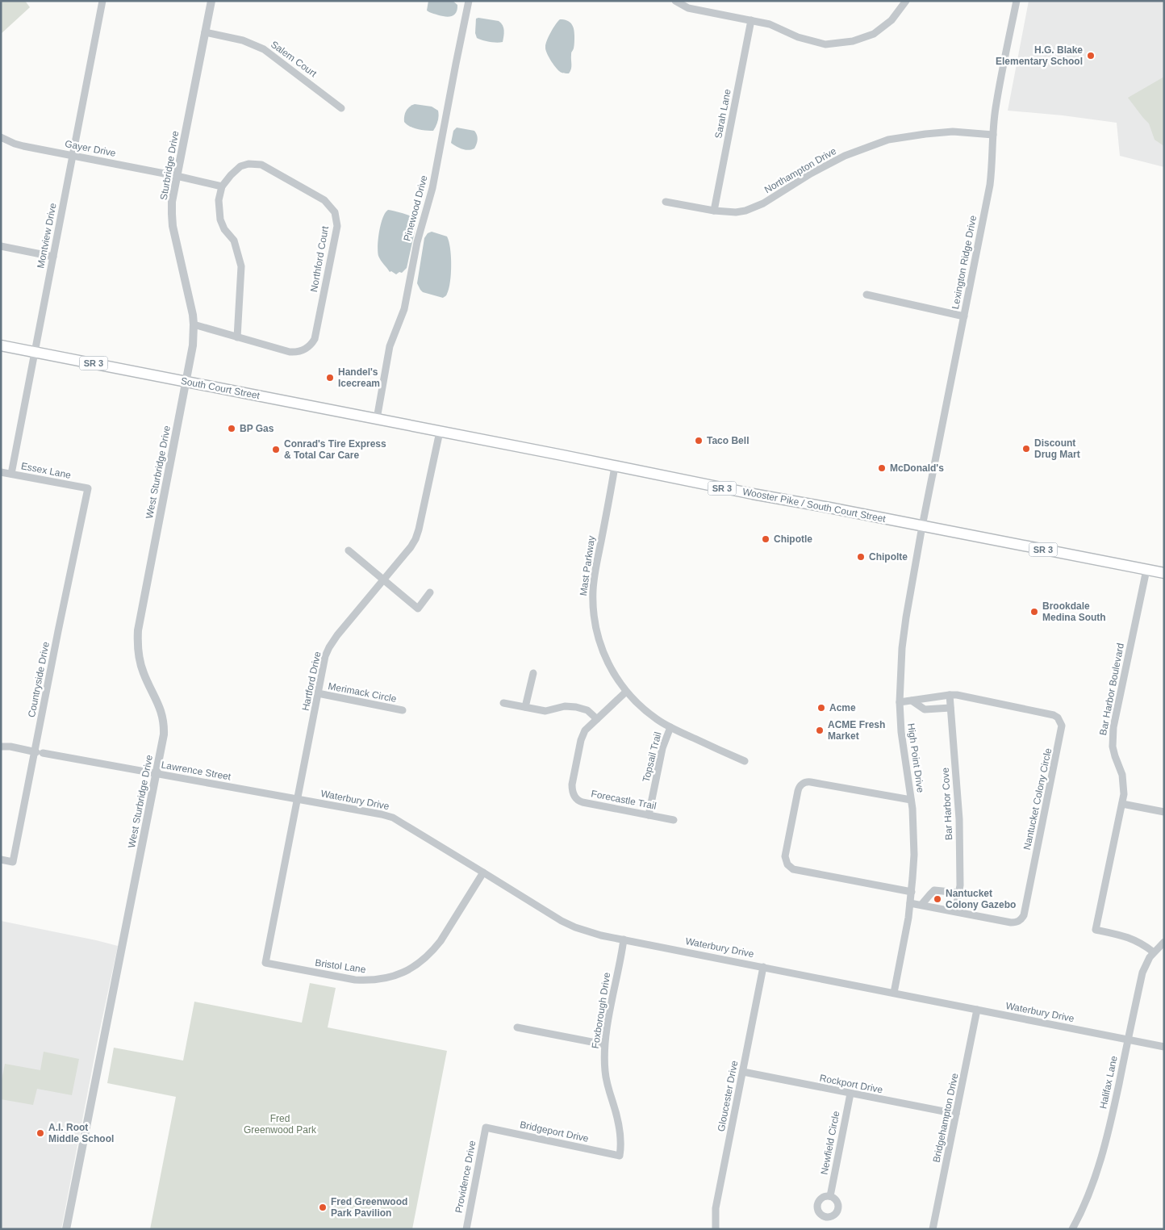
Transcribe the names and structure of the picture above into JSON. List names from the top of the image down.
{
  "streets": {
    "main road": ["SR 3", "South Court Street", "Wooster Pike / South Court Street"],
    "street": [
      "Salem Court",
      "Sarah Lane",
      "Gayer Drive",
      "Sturbridge Drive",
      "Northampton Drive",
      "Pinewood Drive",
      "Montview Drive",
      "Northford Court",
      "Lexington Ridge Drive",
      "Essex Lane",
      "West Sturbridge Drive",
      "Mast Parkway",
      "Countryside Drive",
      "Hartford Drive",
      "Bar Harbor Boulevard",
      "Merimack Circle",
      "Topsail Trail",
      "High Point Drive",
      "Lawrence Street",
      "Nantucket Colony Circle",
      "Waterbury Drive",
      "Forecastle Trail",
      "Bar Harbor Cove",
      "Bristol Lane",
      "Foxborough Drive",
      "Halifax Lane",
      "Rockport Drive",
      "Gloucester Drive",
      "Bridgehampton Drive",
      "Bridgeport Drive",
      "Newfield Circle",
      "Providence Drive"
    ]
  },
  "crossings": [
    ["Salem Court", "Sturbridge Drive"],
    ["Sarah Lane", "Northampton Drive"],
    ["Gayer Drive", "Sturbridge Drive"],
    ["Gayer Drive", "Montview Drive"],
    ["Sturbridge Drive", "Northford Court"],
    ["Sturbridge Drive", "South Court Street"],
    ["Sturbridge Drive", "West Sturbridge Drive"],
    ["Northampton Drive", "Lexington Ridge Drive"],
    ["Pinewood Drive", "South Court Street"],
    ["Montview Drive", "South Court Street"],
    ["Montview Drive", "Essex Lane"],
    ["Lexington Ridge Drive", "Wooster Pike / South Court Street"],
    ["Lexington Ridge Drive", "High Point Drive"],
    ["South Court Street", "West Sturbridge Drive"],
    ["South Court Street", "Wooster Pike / South Court Street"],
    ["South Court Street", "Hartford Drive"],
    ["Essex Lane", "Countryside Drive"],
    ["West Sturbridge Drive", "Lawrence Street"],
    ["Wooster Pike / South Court Street", "Mast Parkway"],
    ["Wooster Pike / South Court Street", "Hartford Drive"],
    ["Wooster Pike / South Court Street", "Bar Harbor Boulevard"],
    ["Wooster Pike / South Court Street", "High Point Drive"],
    ["Mast Parkway", "Topsail Trail"],
    ["Mast Parkway", "Forecastle Trail"],
    ["Countryside Drive", "Lawrence Street"],
    ["Hartford Drive", "Merimack Circle"],
    ["Hartford Drive", "Lawrence Street"],
    ["Hartford Drive", "Waterbury Drive"],
    ["Hartford Drive", "Bristol Lane"],
    ["Bar Harbor Boulevard", "Halifax Lane"],
    ["Topsail Trail", "Forecastle Trail"],
    ["High Point Drive", "Nantucket Colony Circle"],
    ["High Point Drive", "Waterbury Drive"],
    ["Lawrence Street", "Waterbury Drive"],
    ["Nantucket Colony Circle", "Bar Harbor Cove"],
    ["Waterbury Drive", "Bristol Lane"],
    ["Waterbury Drive", "Foxborough Drive"],
    ["Waterbury Drive", "Halifax Lane"],
    ["Waterbury Drive", "Gloucester Drive"],
    ["Waterbury Drive", "Bridgehampton Drive"],
    ["Foxborough Drive", "Bridgeport Drive"],
    ["Rockport Drive", "Gloucester Drive"],
    ["Rockport Drive", "Bridgehampton Drive"],
    ["Rockport Drive", "Newfield Circle"],
    ["Bridgeport Drive", "Providence Drive"]
  ],
  "parks": ["Fred Greenwood Park"],
  "places": [
    "H.G. Blake Elementary School",
    "Handel's Icecream",
    "BP Gas",
    "Taco Bell",
    "Discount Drug Mart",
    "Conrad's Tire Express & Total Car Care",
    "McDonald's",
    "Chipotle",
    "Chipolte",
    "Brookdale Medina South",
    "Acme",
    "ACME Fresh Market",
    "Nantucket Colony Gazebo",
    "A.I. Root Middle School",
    "Fred Greenwood Park Pavilion"
  ]
}
